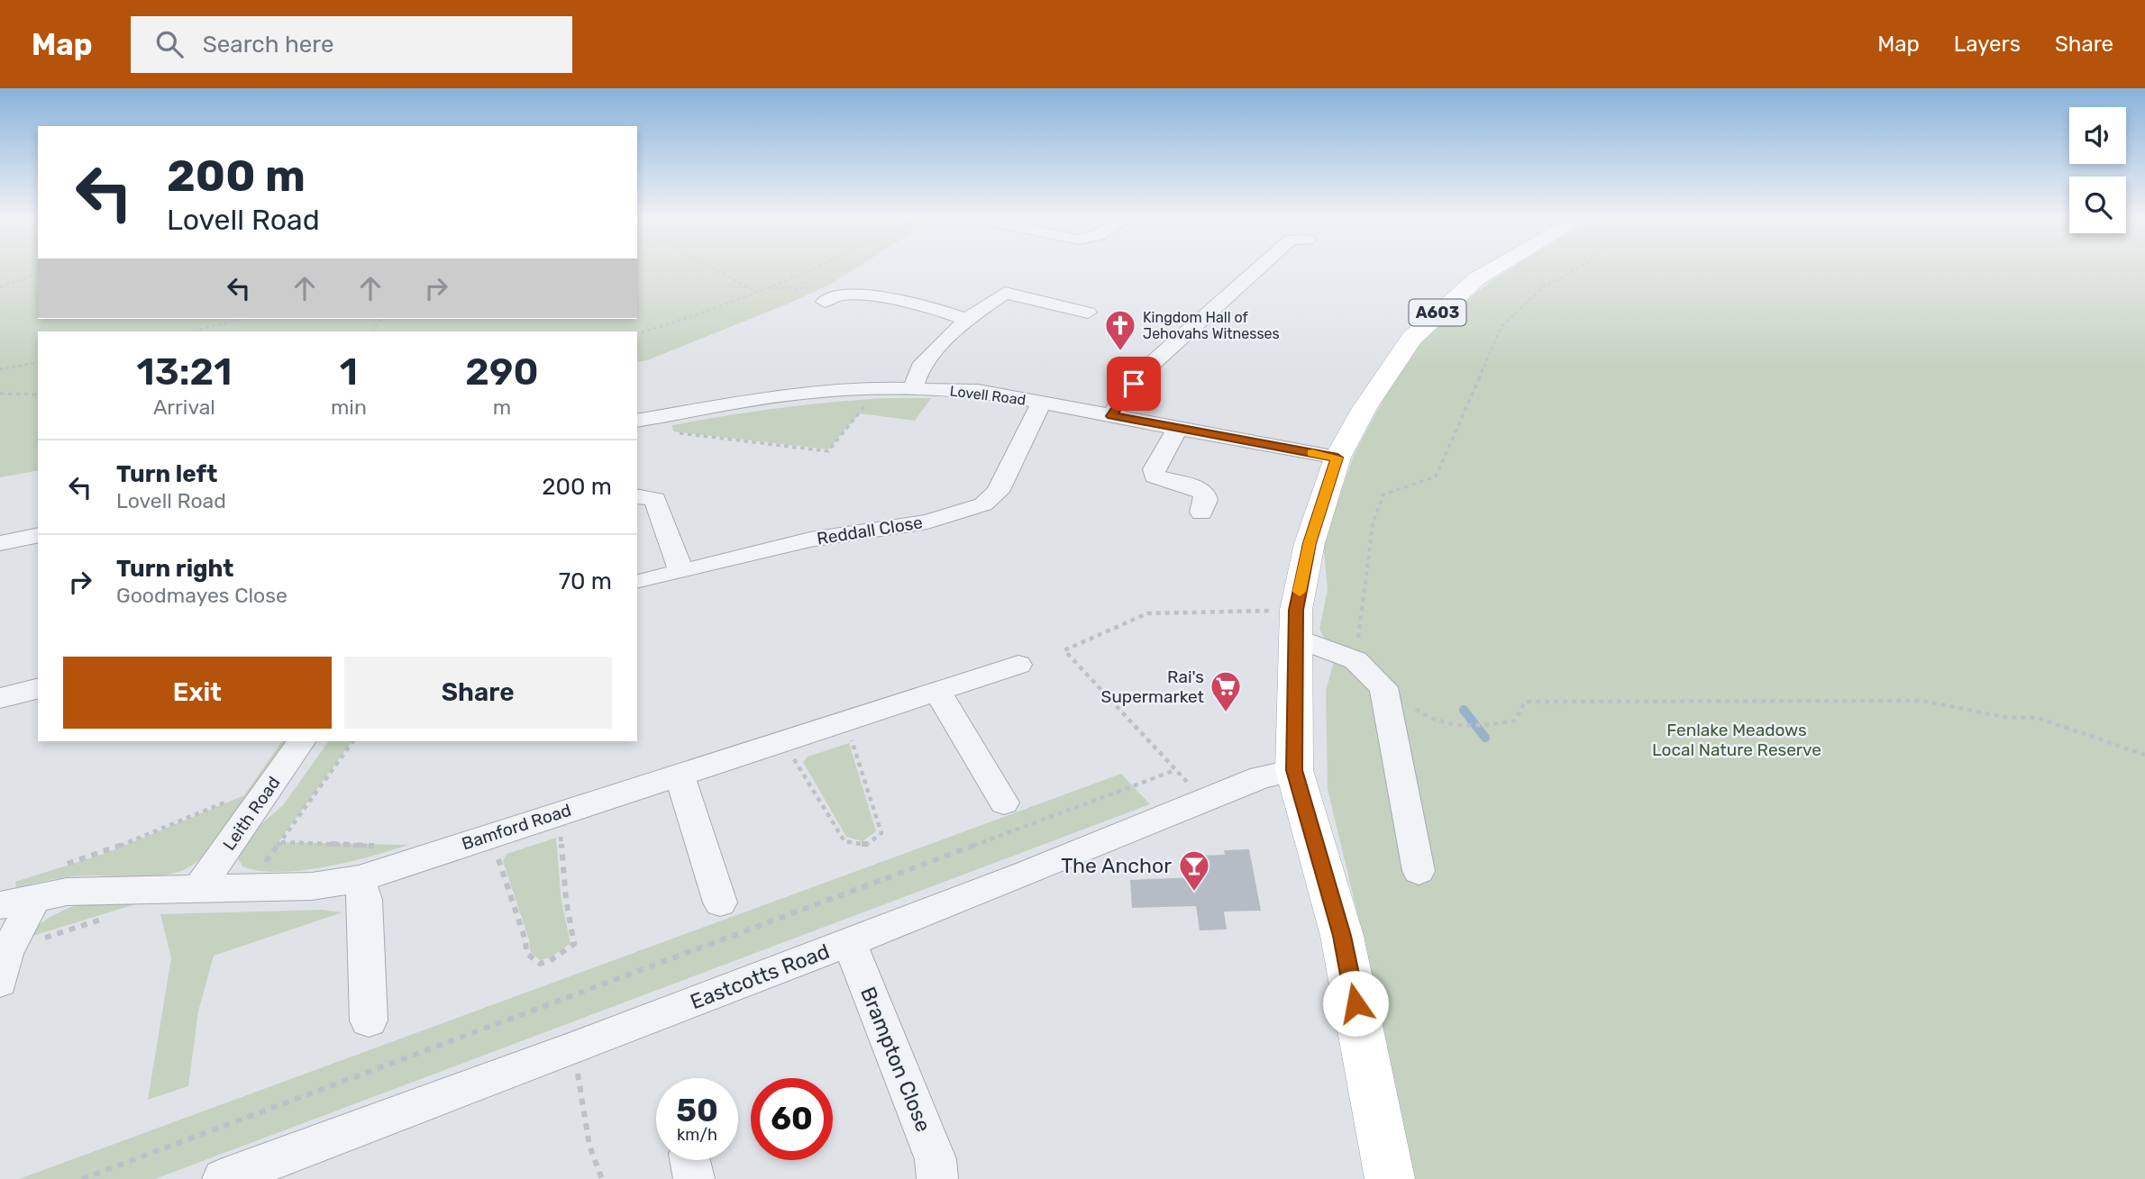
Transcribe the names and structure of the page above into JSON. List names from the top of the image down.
{
  "streets": {
    "main road": ["A603"],
    "street": [
      "Lovell Road",
      "Reddall Close",
      "Leith Road",
      "Bamford Road",
      "Eastcotts Road",
      "Brampton Close"
    ]
  },
  "crossings": [
    ["A603", "Lovell Road"],
    ["A603", "Eastcotts Road"],
    ["Lovell Road", "Reddall Close"],
    ["Leith Road", "Bamford Road"],
    ["Eastcotts Road", "Brampton Close"]
  ],
  "parks": ["Fenlake Meadows Local Nature Reserve"],
  "places": {
    "church": ["Kingdom Hall of Jehovahs Witnesses"],
    "supermarket": ["Rai's Supermarket"],
    "bar": ["The Anchor"]
  },
  "page": {
    "header": "Map",
    "search": "Search here",
    "nav": ["Map", "Layers", "Share"],
    "turn": ["200 m", "Lovell Road"],
    "eta": [
      "13:21",
      "Arrival",
      "1",
      "min",
      "290",
      "m"
    ],
    "list": [
      {
        "name": "Turn left",
        "note": "Lovell Road",
        "value": "200 m"
      },
      {
        "name": "Turn right",
        "note": "Goodmayes Close",
        "value": "70 m"
      }
    ],
    "buttons": ["Exit", "Share"],
    "speed": "50 km/h",
    "limit": "60"
  }
}
